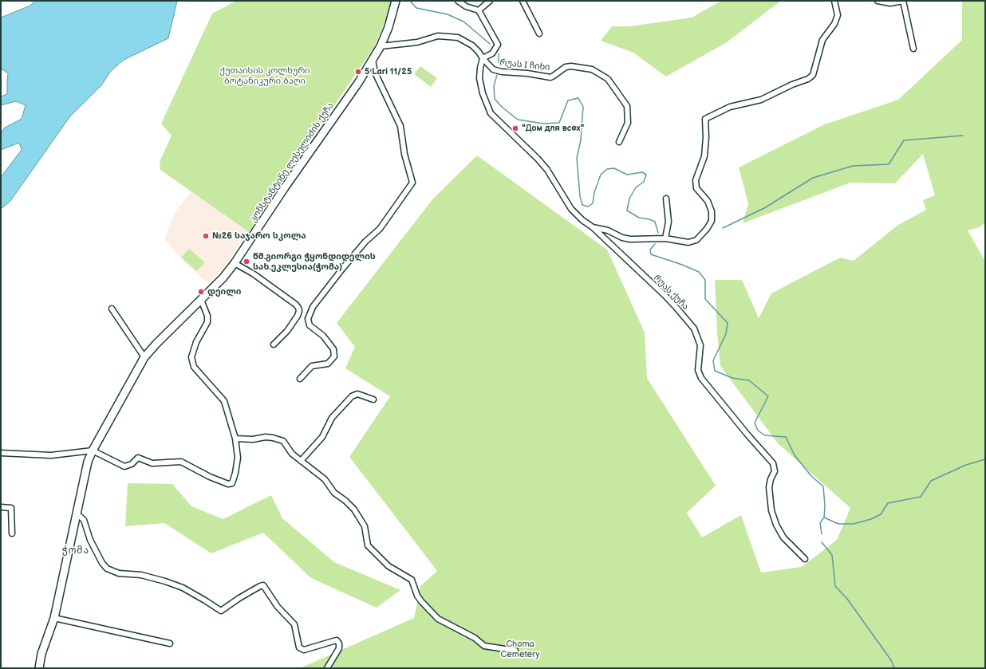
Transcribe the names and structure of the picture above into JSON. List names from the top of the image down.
{
  "streets": {
    "main road": ["კონსტანტინე ლესელიძის ქუჩა"],
    "street": ["რუას I ჩიხი", "რუას ქუჩა"]
  },
  "crossings": [
    ["რუას I ჩიხი", "კონსტანტინე ლესელიძის ქუჩა"],
    ["რუას I ჩიხი", "რუას ქუჩა"]
  ],
  "districts": ["ჭომა"],
  "parks": ["ქუთაისის კოლხური ბოტანიკური ბაღი", "Choma Cemetery"],
  "places": [
    "5 Lari 11/25",
    "\"Дом для всех\"",
    "№26 საჯარო სკოლა",
    "წმ.გიორგი ჭყონდიდელის სახ.ეკლესია(ჭომა)",
    "დეილი"
  ]
}
